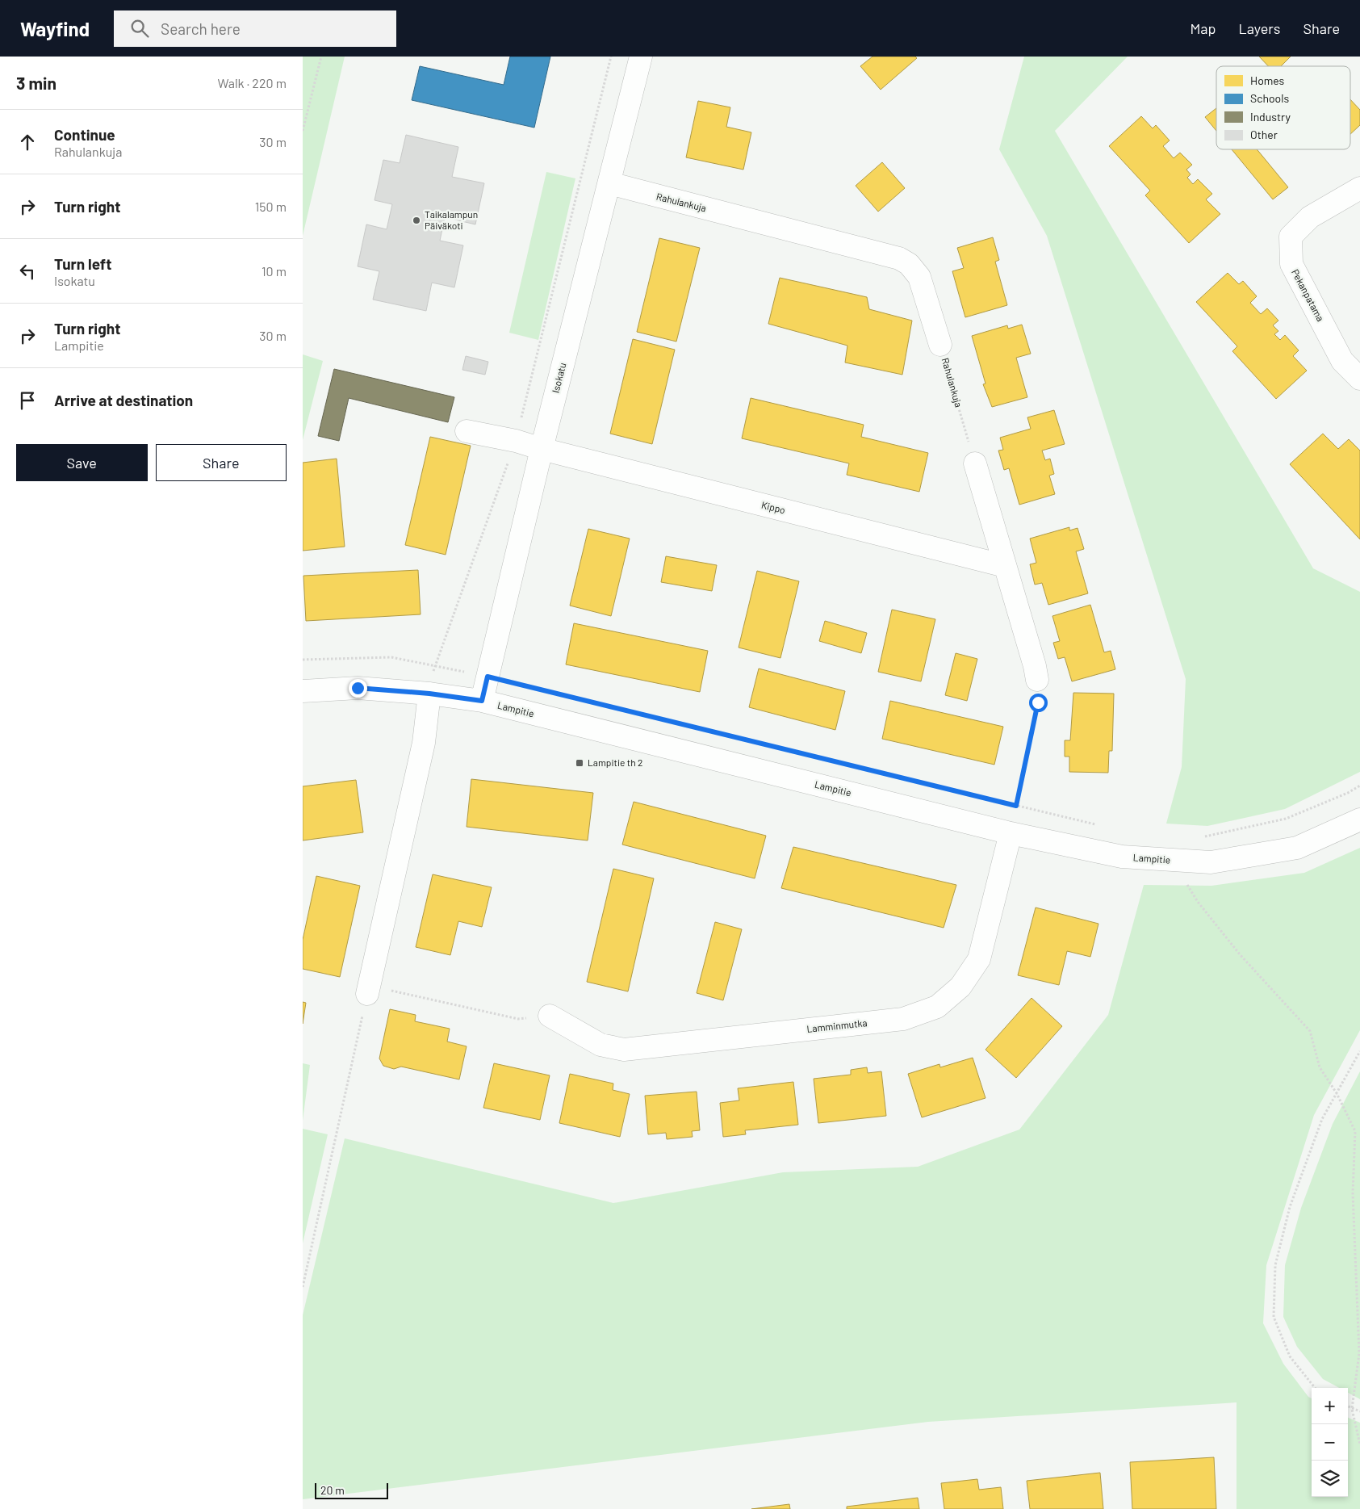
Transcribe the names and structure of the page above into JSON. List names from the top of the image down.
{
  "streets": {
    "street": [
      "Rahulankuja",
      "Pekanpatama",
      "Isokatu",
      "Kippo",
      "Lampitie",
      "Lamminmutka"
    ]
  },
  "crossings": [
    ["Rahulankuja", "Isokatu"],
    ["Isokatu", "Kippo"],
    ["Isokatu", "Lampitie"],
    ["Lampitie", "Lamminmutka"]
  ],
  "places": {
    "other": ["Taikalampun Päiväkoti"],
    "transit": ["Lampitie th 2"]
  },
  "legend": [
    "Homes",
    "Schools",
    "Industry",
    "Other"
  ],
  "scale_bar": "20 m",
  "page": {
    "header": "Wayfind",
    "search": "Search here",
    "nav": ["Map", "Layers", "Share"],
    "heading": ["3 min", "Walk · 220 m"],
    "list": [
      ["Continue", "Rahulankuja", "30 m"],
      ["Turn right", "150 m"],
      ["Turn left", "Isokatu", "10 m"],
      ["Turn right", "Lampitie", "30 m"],
      "Arrive at destination"
    ],
    "buttons": ["Save", "Share"],
    "map_buttons": ["+", "−"],
    "scale": "20 m"
  }
}
